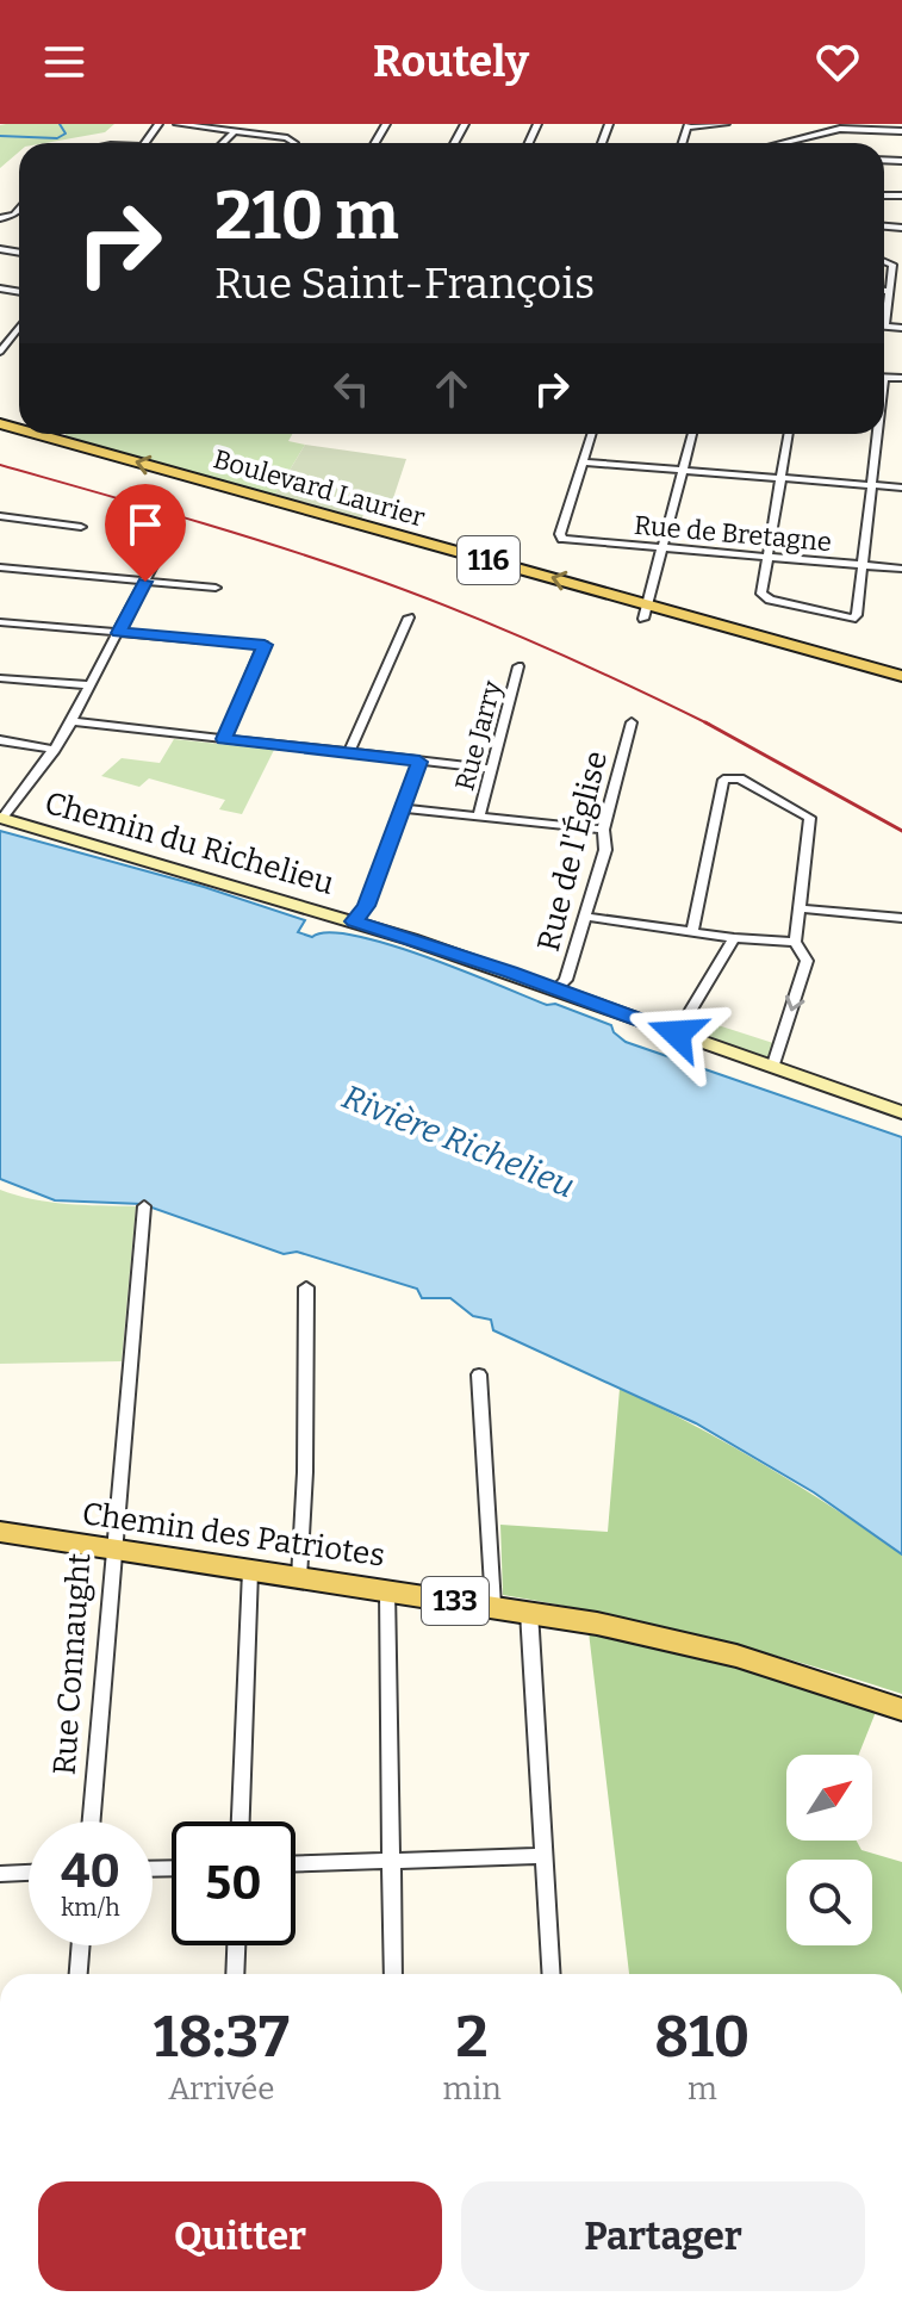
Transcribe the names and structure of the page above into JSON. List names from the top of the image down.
{
  "streets": {
    "main road": [
      "Boulevard Laurier",
      "116",
      "Chemin du Richelieu",
      "Chemin des Patriotes",
      "133"
    ],
    "street": [
      "Rue de Bretagne",
      "Rue Jarry",
      "Rue de l'Église",
      "Rue Connaught"
    ]
  },
  "crossings": [
    ["Chemin du Richelieu", "Rue de l'Église"],
    ["Chemin des Patriotes", "Rue Connaught"]
  ],
  "water": ["Rivière Richelieu"],
  "north": "top right",
  "page": {
    "header": "Routely",
    "turn": ["210 m", "Rue Saint-François"],
    "speed": "40 km/h",
    "limit": "50",
    "eta": [
      "18:37",
      "Arrivée",
      "2",
      "min",
      "810",
      "m"
    ],
    "buttons": ["Quitter", "Partager"]
  }
}
